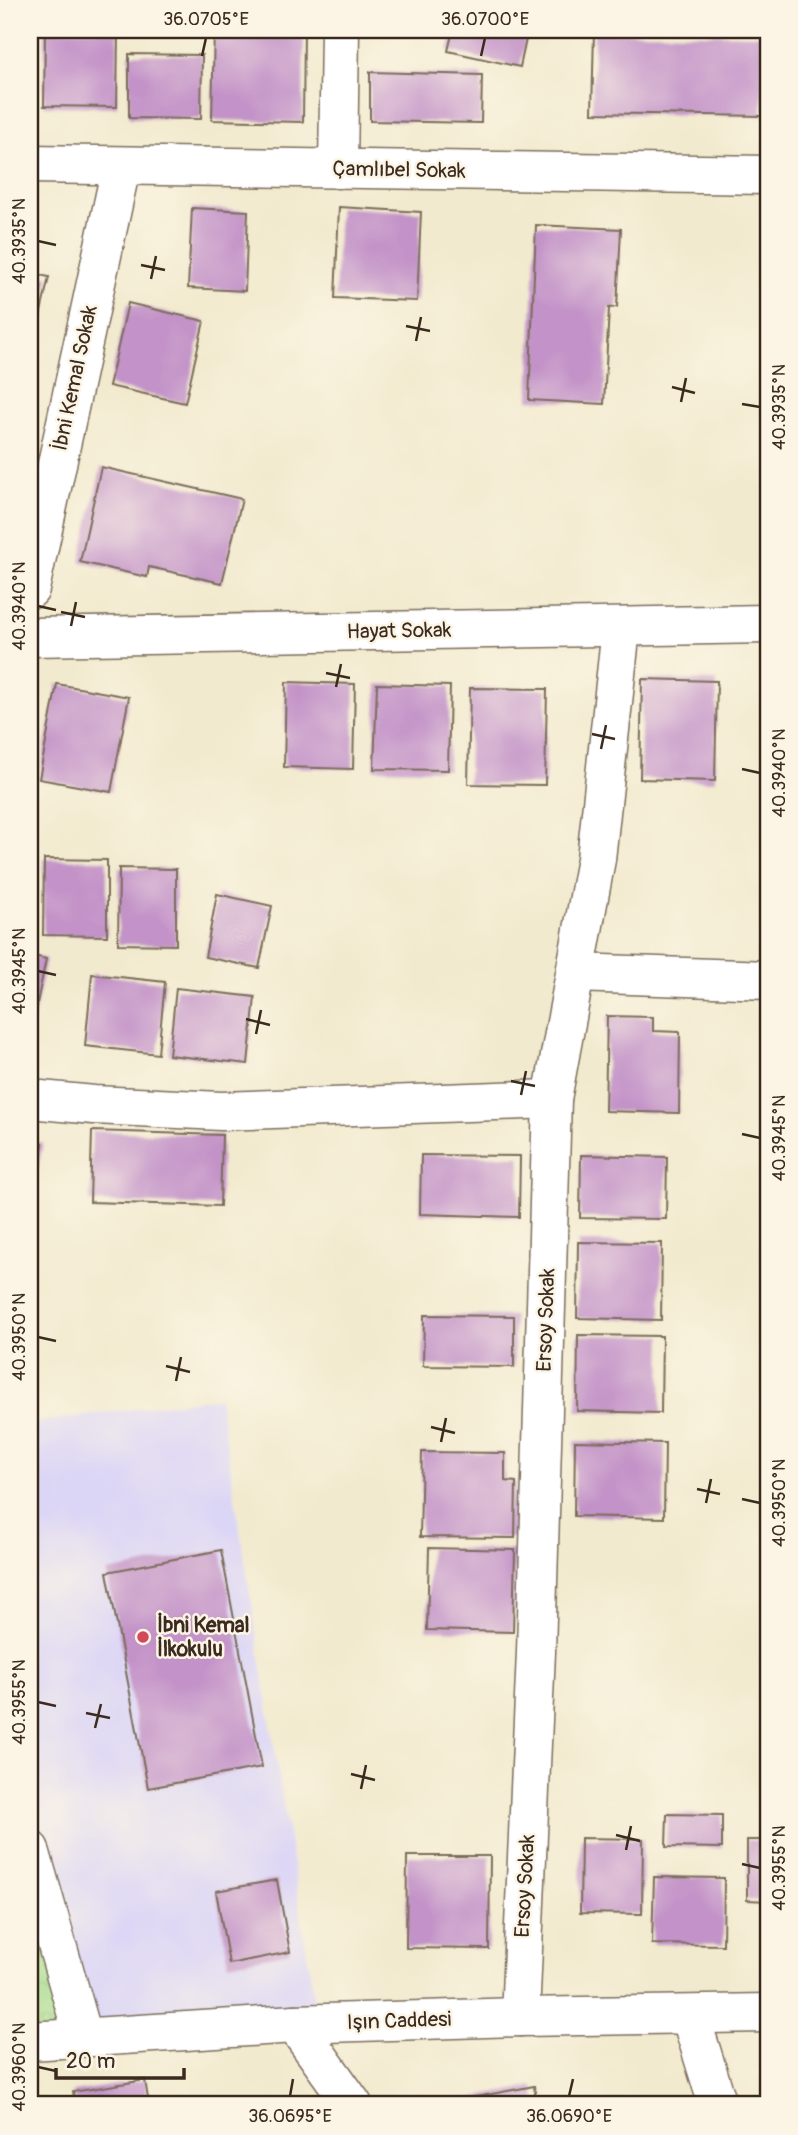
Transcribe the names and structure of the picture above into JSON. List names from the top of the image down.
{
  "streets": {
    "street": [
      "Çamlıbel Sokak",
      "İbni Kemal Sokak",
      "Hayat Sokak",
      "Ersoy Sokak",
      "Işın Caddesi"
    ]
  },
  "crossings": [
    ["Çamlıbel Sokak", "İbni Kemal Sokak"],
    ["Hayat Sokak", "Ersoy Sokak"],
    ["Ersoy Sokak", "Işın Caddesi"]
  ],
  "places": ["İbni Kemal İlkokulu"],
  "scale_bar": "20 m",
  "coordinates": [
    "36.0705°E",
    "36.0700°E",
    "40.3935°N",
    "40.3940°N",
    "40.3945°N",
    "40.3950°N",
    "40.3955°N",
    "40.3960°N",
    "36.0695°E",
    "36.0690°E"
  ]
}
